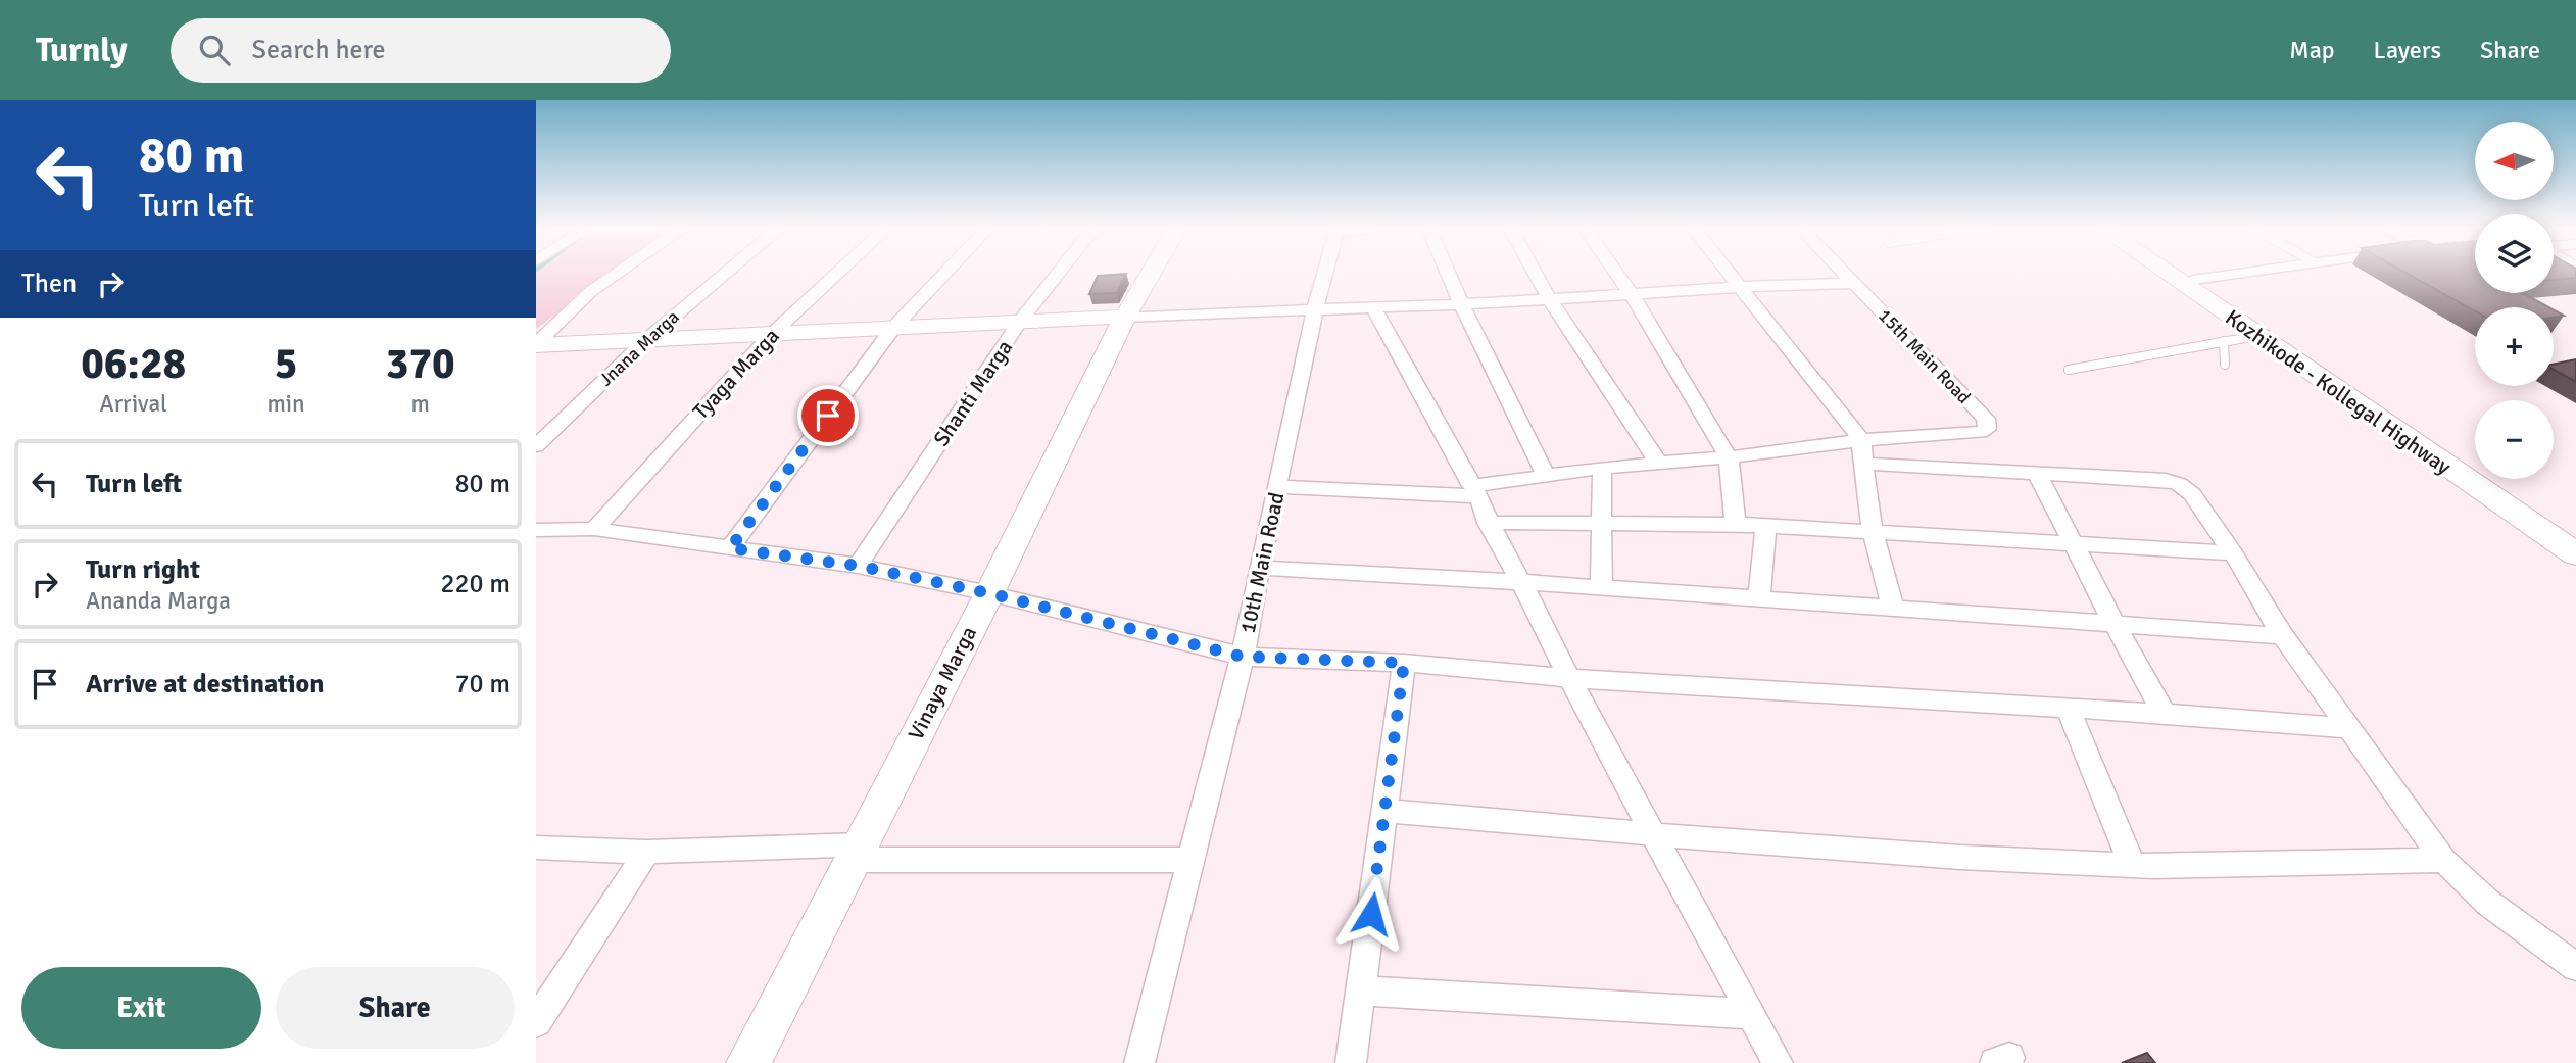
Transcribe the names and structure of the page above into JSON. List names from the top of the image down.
{
  "streets": {
    "main road": ["Kozhikode - Kollegal Highway"],
    "street": [
      "Jnana Marga",
      "15th Main Road",
      "Tyaga Marga",
      "Shanti Marga",
      "10th Main Road",
      "Vinaya Marga"
    ]
  },
  "north": "left",
  "page": {
    "header": "Turnly",
    "search": "Search here",
    "nav": ["Map", "Layers", "Share"],
    "turn": ["80 m", "Turn left"],
    "map_buttons": ["+", "−"],
    "then": "Then",
    "eta": [
      "06:28",
      "Arrival",
      "5",
      "min",
      "370",
      "m"
    ],
    "list": [
      {
        "name": "Turn left",
        "value": "80 m"
      },
      {
        "name": "Turn right",
        "note": "Ananda Marga",
        "value": "220 m"
      },
      {
        "name": "Arrive at destination",
        "value": "70 m"
      }
    ],
    "buttons": ["Exit", "Share"]
  }
}
